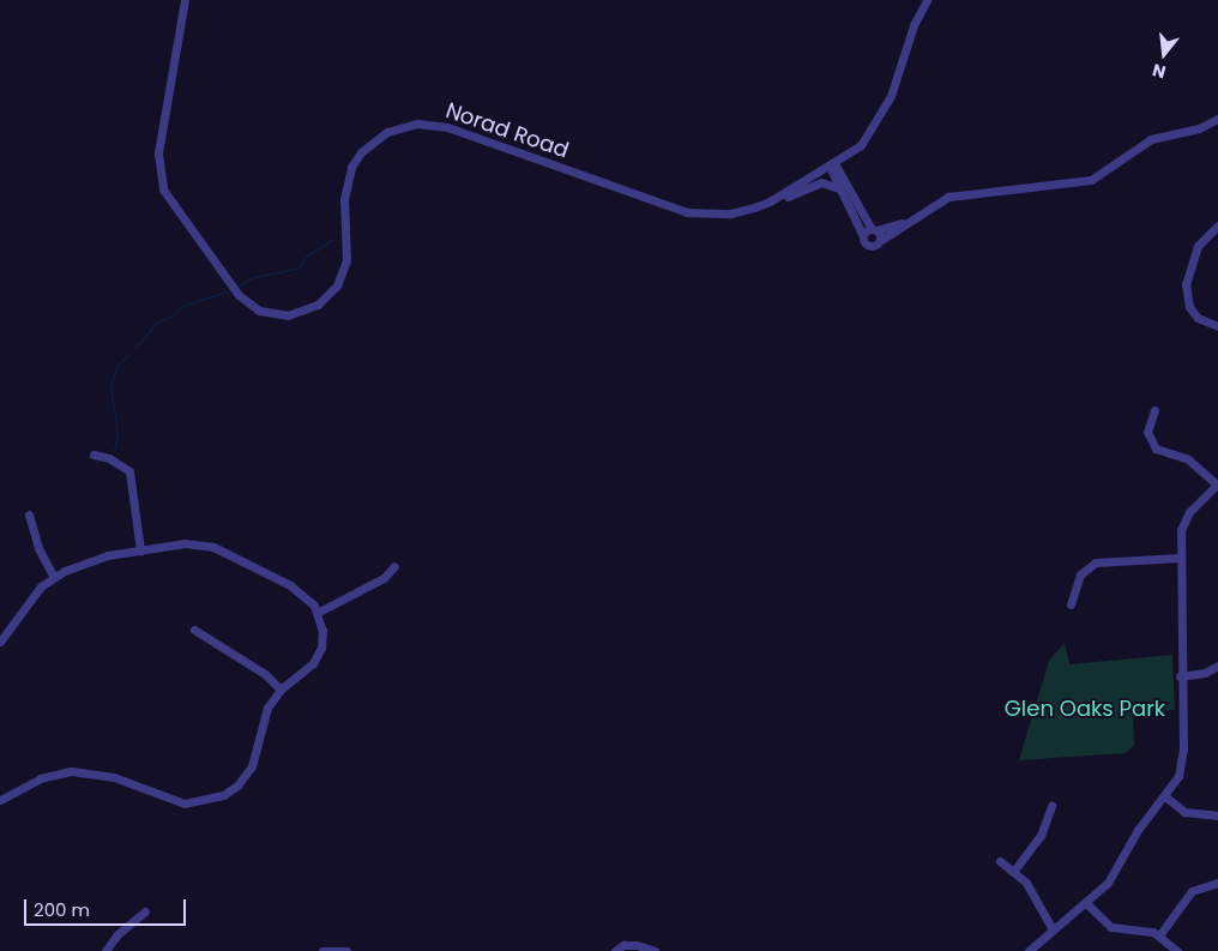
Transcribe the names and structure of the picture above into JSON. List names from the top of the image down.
{
  "streets": {
    "street": ["Norad Road"]
  },
  "parks": ["Glen Oaks Park"],
  "scale_bar": "200 m",
  "north": "bottom"
}
